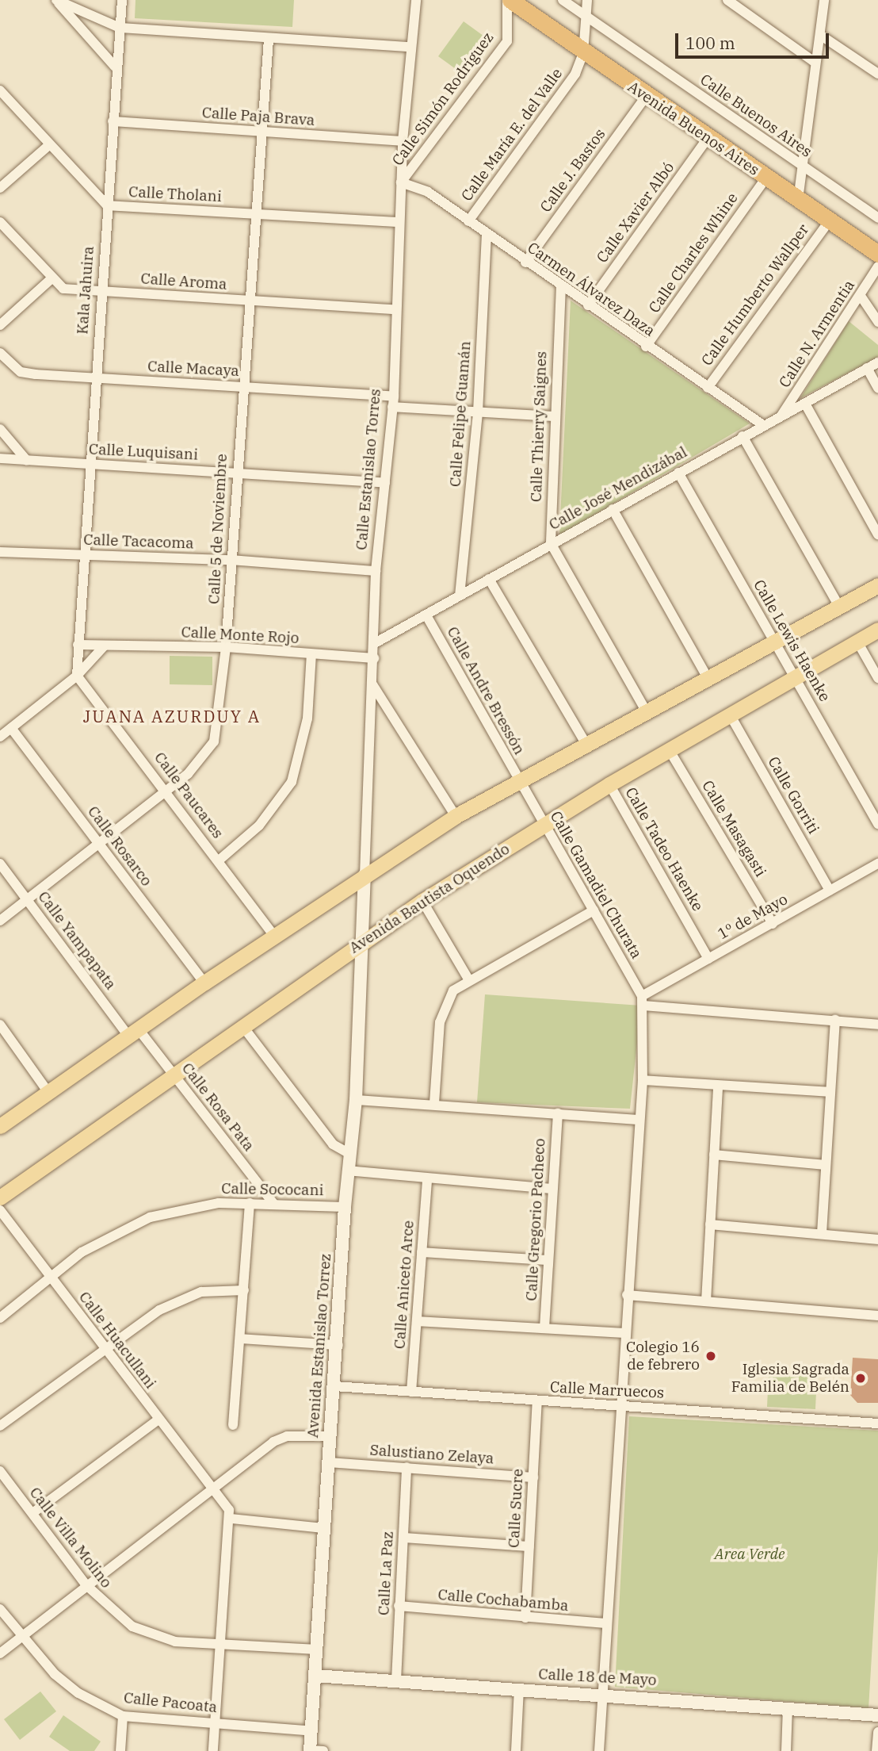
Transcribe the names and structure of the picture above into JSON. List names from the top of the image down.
{
  "streets": {
    "highway": ["Avenida Buenos Aires"],
    "main road": ["Avenida Bautista Oquendo"],
    "street": [
      "Calle Simón Rodríguez",
      "Calle Buenos Aires",
      "Calle Paja Brava",
      "Calle María E. del Valle",
      "Calle J. Bastos",
      "Calle Tholani",
      "Calle Xavier Albó",
      "Calle Charles Whine",
      "Calle Aroma",
      "Carmen Álvarez Daza",
      "Kala Jahuira",
      "Calle Humberto Wallper",
      "Calle N. Armentia",
      "Calle Macaya",
      "Calle Felipe Guamán",
      "Calle Thierry Saignes",
      "Calle Luquisani",
      "Calle Estanislao Torres",
      "Calle José Mendizábal",
      "Calle 5 de Noviembre",
      "Calle Tacacoma",
      "Calle Monte Rojo",
      "Calle Lewis Haenke",
      "Calle Andre Bressón",
      "Calle Paucares",
      "Calle Gorriti",
      "Calle Masagasti",
      "Calle Rosarco",
      "Calle Tadeo Haenke",
      "Calle Gamadiel Churata",
      "1º de Mayo",
      "Calle Yampapata",
      "Calle Rosa Pata",
      "Calle Sococani",
      "Calle Gregorio Pacheco",
      "Calle Aniceto Arce",
      "Calle Huacullani",
      "Avenida Estanislao Torrez",
      "Calle Marruecos",
      "Salustiano Zelaya",
      "Calle Sucre",
      "Calle Villa Molino",
      "Calle La Paz",
      "Calle Cochabamba",
      "Calle 18 de Mayo",
      "Calle Pacoata"
    ]
  },
  "crossings": [
    ["Calle Simón Rodríguez", "Avenida Buenos Aires"],
    ["Calle Simón Rodríguez", "Carmen Álvarez Daza"],
    ["Calle Simón Rodríguez", "Calle Estanislao Torres"],
    ["Calle Buenos Aires", "Calle María E. del Valle"],
    ["Calle Paja Brava", "Kala Jahuira"],
    ["Calle Paja Brava", "Calle Estanislao Torres"],
    ["Calle Paja Brava", "Calle 5 de Noviembre"],
    ["Avenida Buenos Aires", "Calle María E. del Valle"],
    ["Avenida Buenos Aires", "Calle J. Bastos"],
    ["Avenida Buenos Aires", "Calle Xavier Albó"],
    ["Avenida Buenos Aires", "Calle Charles Whine"],
    ["Avenida Buenos Aires", "Calle Humberto Wallper"],
    ["Calle María E. del Valle", "Carmen Álvarez Daza"],
    ["Calle J. Bastos", "Carmen Álvarez Daza"],
    ["Calle Tholani", "Kala Jahuira"],
    ["Calle Tholani", "Calle Estanislao Torres"],
    ["Calle Tholani", "Calle 5 de Noviembre"],
    ["Calle Xavier Albó", "Carmen Álvarez Daza"],
    ["Calle Charles Whine", "Carmen Álvarez Daza"],
    ["Calle Aroma", "Kala Jahuira"],
    ["Calle Aroma", "Calle Estanislao Torres"],
    ["Calle Aroma", "Calle 5 de Noviembre"],
    ["Carmen Álvarez Daza", "Calle Humberto Wallper"],
    ["Carmen Álvarez Daza", "Calle Felipe Guamán"],
    ["Carmen Álvarez Daza", "Calle Thierry Saignes"],
    ["Carmen Álvarez Daza", "Calle Estanislao Torres"],
    ["Carmen Álvarez Daza", "Calle José Mendizábal"],
    ["Kala Jahuira", "Calle Macaya"],
    ["Kala Jahuira", "Calle Luquisani"],
    ["Kala Jahuira", "Calle Tacacoma"],
    ["Kala Jahuira", "Calle Monte Rojo"],
    ["Kala Jahuira", "Calle Paucares"],
    ["Calle N. Armentia", "Calle José Mendizábal"],
    ["Calle Macaya", "Calle Estanislao Torres"],
    ["Calle Macaya", "Calle 5 de Noviembre"],
    ["Calle Felipe Guamán", "Calle José Mendizábal"],
    ["Calle Thierry Saignes", "Calle José Mendizábal"],
    ["Calle Luquisani", "Calle Estanislao Torres"],
    ["Calle Luquisani", "Calle 5 de Noviembre"],
    ["Calle Estanislao Torres", "Calle José Mendizábal"],
    ["Calle Estanislao Torres", "Calle Tacacoma"],
    ["Calle Estanislao Torres", "Calle Monte Rojo"],
    ["Calle Estanislao Torres", "Avenida Bautista Oquendo"],
    ["Calle Estanislao Torres", "Avenida Estanislao Torrez"],
    ["Calle José Mendizábal", "Calle Lewis Haenke"],
    ["Calle José Mendizábal", "Calle Andre Bressón"],
    ["Calle 5 de Noviembre", "Calle Tacacoma"],
    ["Calle 5 de Noviembre", "Calle Monte Rojo"],
    ["Calle 5 de Noviembre", "Calle Paucares"],
    ["Calle 5 de Noviembre", "Calle Rosarco"],
    ["Calle 5 de Noviembre", "Calle Yampapata"],
    ["Calle Lewis Haenke", "Avenida Bautista Oquendo"],
    ["Calle Andre Bressón", "Calle Gamadiel Churata"],
    ["Calle Gorriti", "Avenida Bautista Oquendo"],
    ["Calle Gorriti", "1º de Mayo"],
    ["Calle Masagasti", "Avenida Bautista Oquendo"],
    ["Calle Masagasti", "1º de Mayo"],
    ["Calle Tadeo Haenke", "Avenida Bautista Oquendo"],
    ["Calle Tadeo Haenke", "1º de Mayo"],
    ["Calle Gamadiel Churata", "Avenida Bautista Oquendo"],
    ["Calle Gamadiel Churata", "1º de Mayo"],
    ["Avenida Bautista Oquendo", "Calle Rosa Pata"],
    ["Avenida Bautista Oquendo", "Avenida Estanislao Torrez"],
    ["Calle Yampapata", "Calle Rosa Pata"],
    ["Calle Rosa Pata", "Calle Sococani"],
    ["Calle Sococani", "Calle Huacullani"],
    ["Calle Sococani", "Avenida Estanislao Torrez"],
    ["Calle Aniceto Arce", "Calle Marruecos"],
    ["Avenida Estanislao Torrez", "Calle Marruecos"],
    ["Avenida Estanislao Torrez", "Salustiano Zelaya"],
    ["Avenida Estanislao Torrez", "Calle Villa Molino"],
    ["Avenida Estanislao Torrez", "Calle 18 de Mayo"],
    ["Avenida Estanislao Torrez", "Calle Pacoata"],
    ["Calle Marruecos", "Calle Sucre"],
    ["Salustiano Zelaya", "Calle Sucre"],
    ["Salustiano Zelaya", "Calle La Paz"],
    ["Calle Sucre", "Calle Cochabamba"],
    ["Calle La Paz", "Calle Cochabamba"],
    ["Calle La Paz", "Calle 18 de Mayo"]
  ],
  "districts": ["JUANA AZURDUY A"],
  "parks": ["Area Verde"],
  "places": ["Colegio 16 de febrero", "Iglesia Sagrada Familia de Belén"],
  "scale_bar": "100 m"
}
